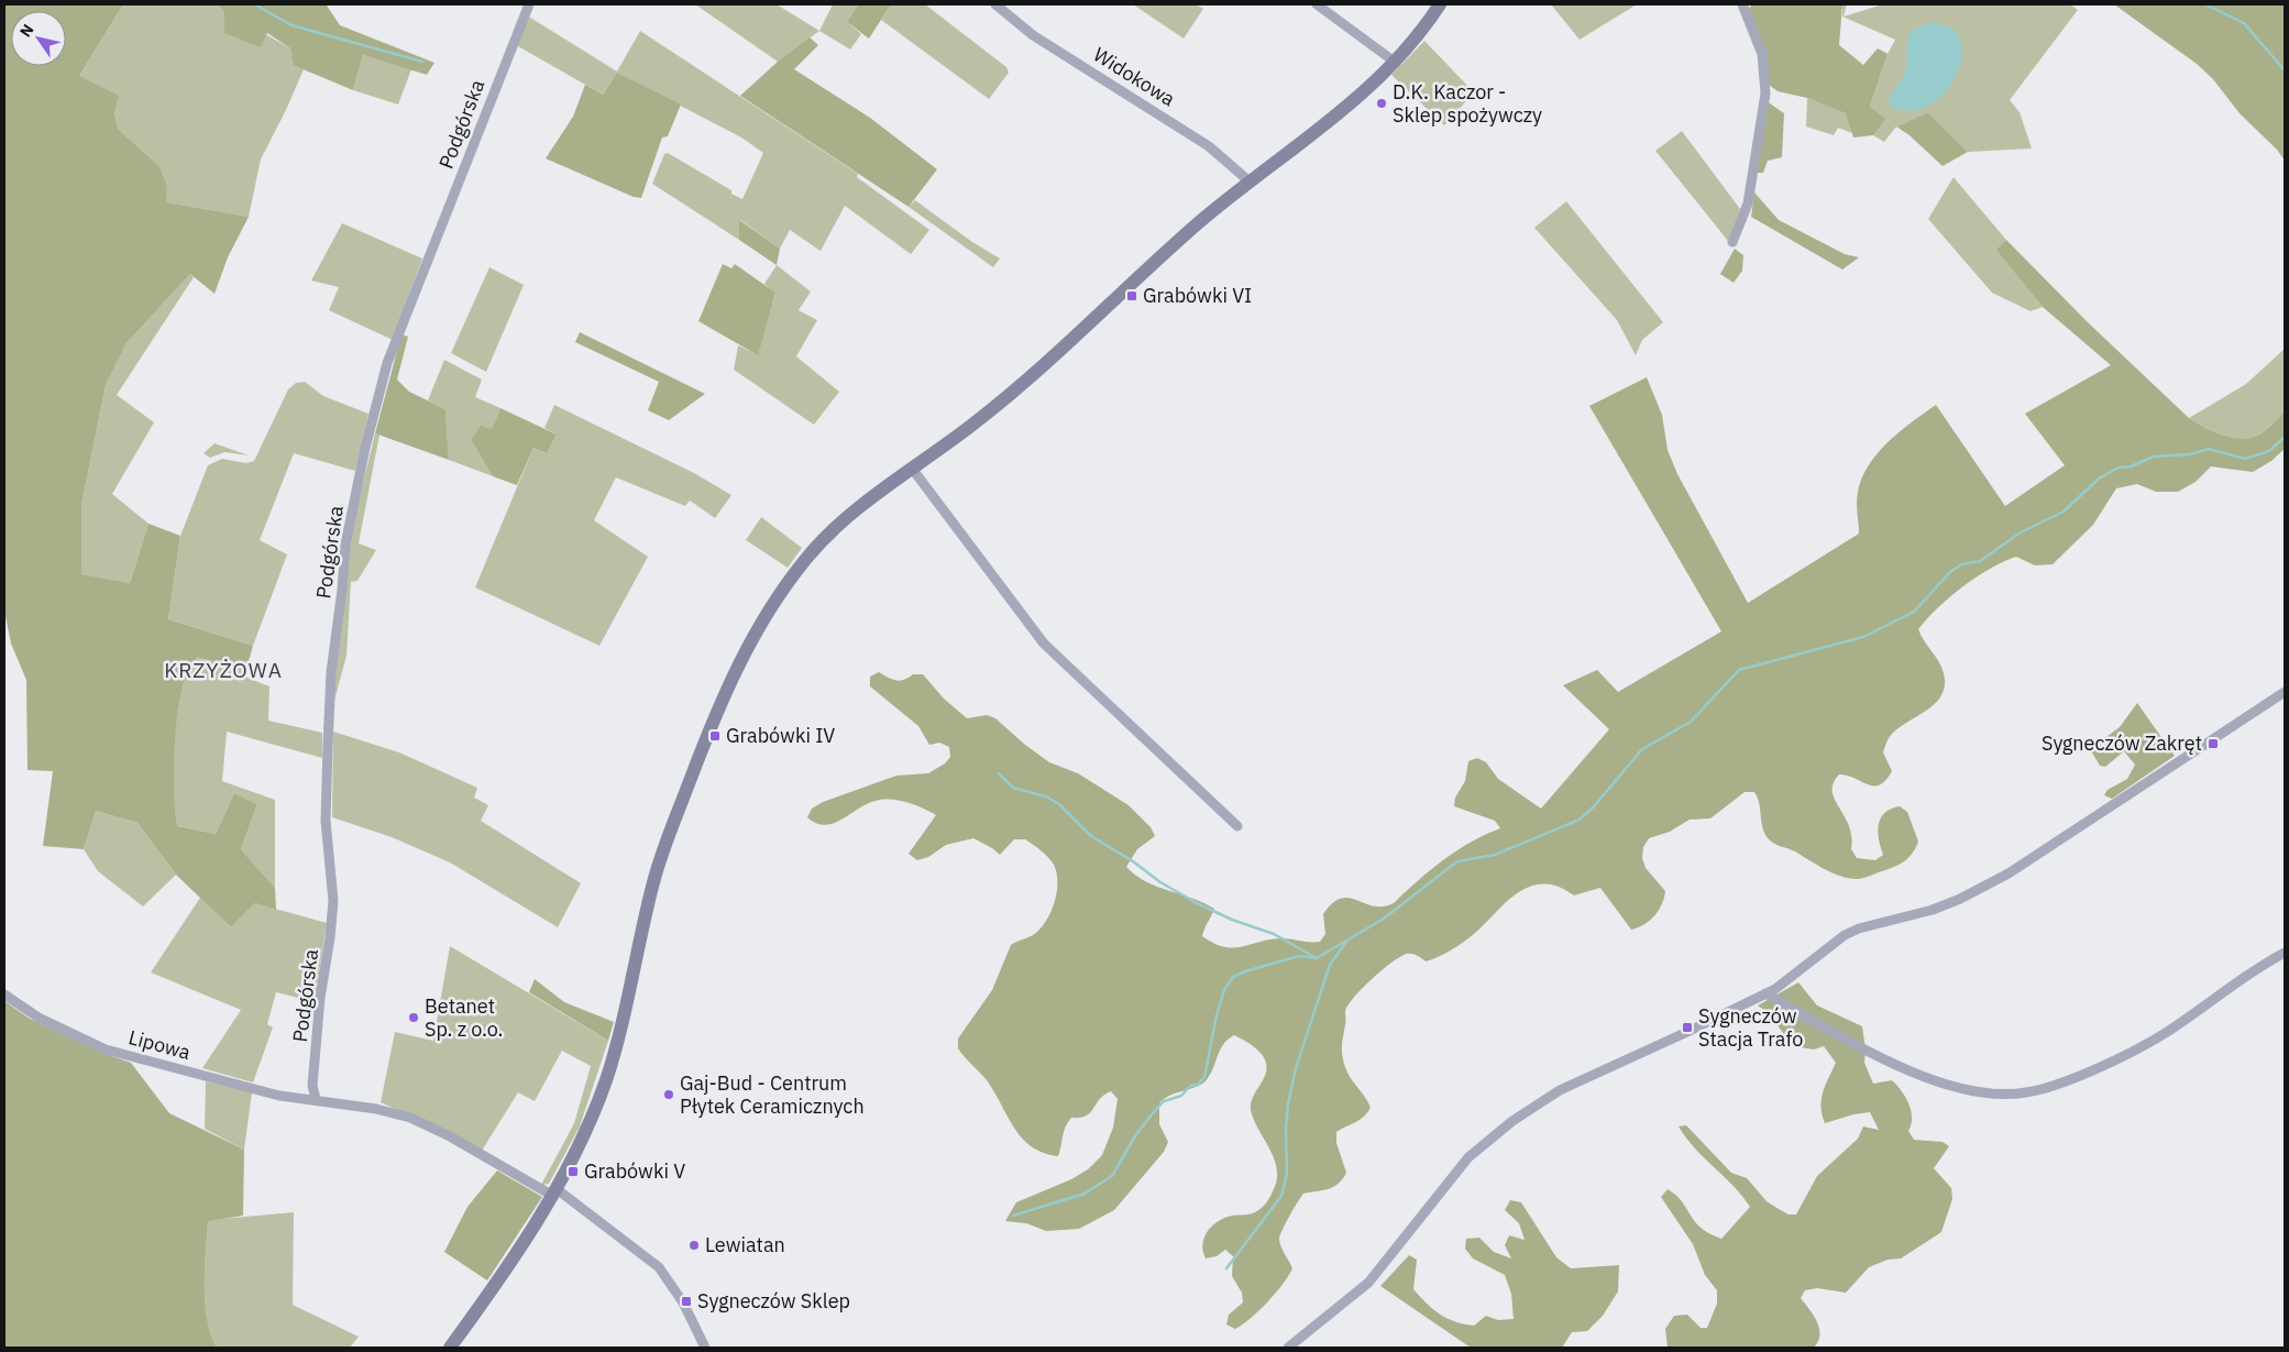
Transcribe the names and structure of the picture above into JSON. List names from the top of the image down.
{
  "streets": {
    "street": ["Widokowa", "Podgórska", "Lipowa"]
  },
  "crossings": [
    ["Podgórska", "Lipowa"]
  ],
  "districts": ["KRZYŻOWA"],
  "places": {
    "other": [
      "D.K. Kaczor - Sklep spożywczy",
      "Betanet Sp. z o.o.",
      "Gaj-Bud - Centrum Płytek Ceramicznych",
      "Lewiatan"
    ],
    "transit": [
      "Grabówki VI",
      "Grabówki IV",
      "Sygneczów Zakręt",
      "Sygneczów Stacja Trafo",
      "Grabówki V",
      "Sygneczów Sklep"
    ]
  },
  "north": "top left"
}
